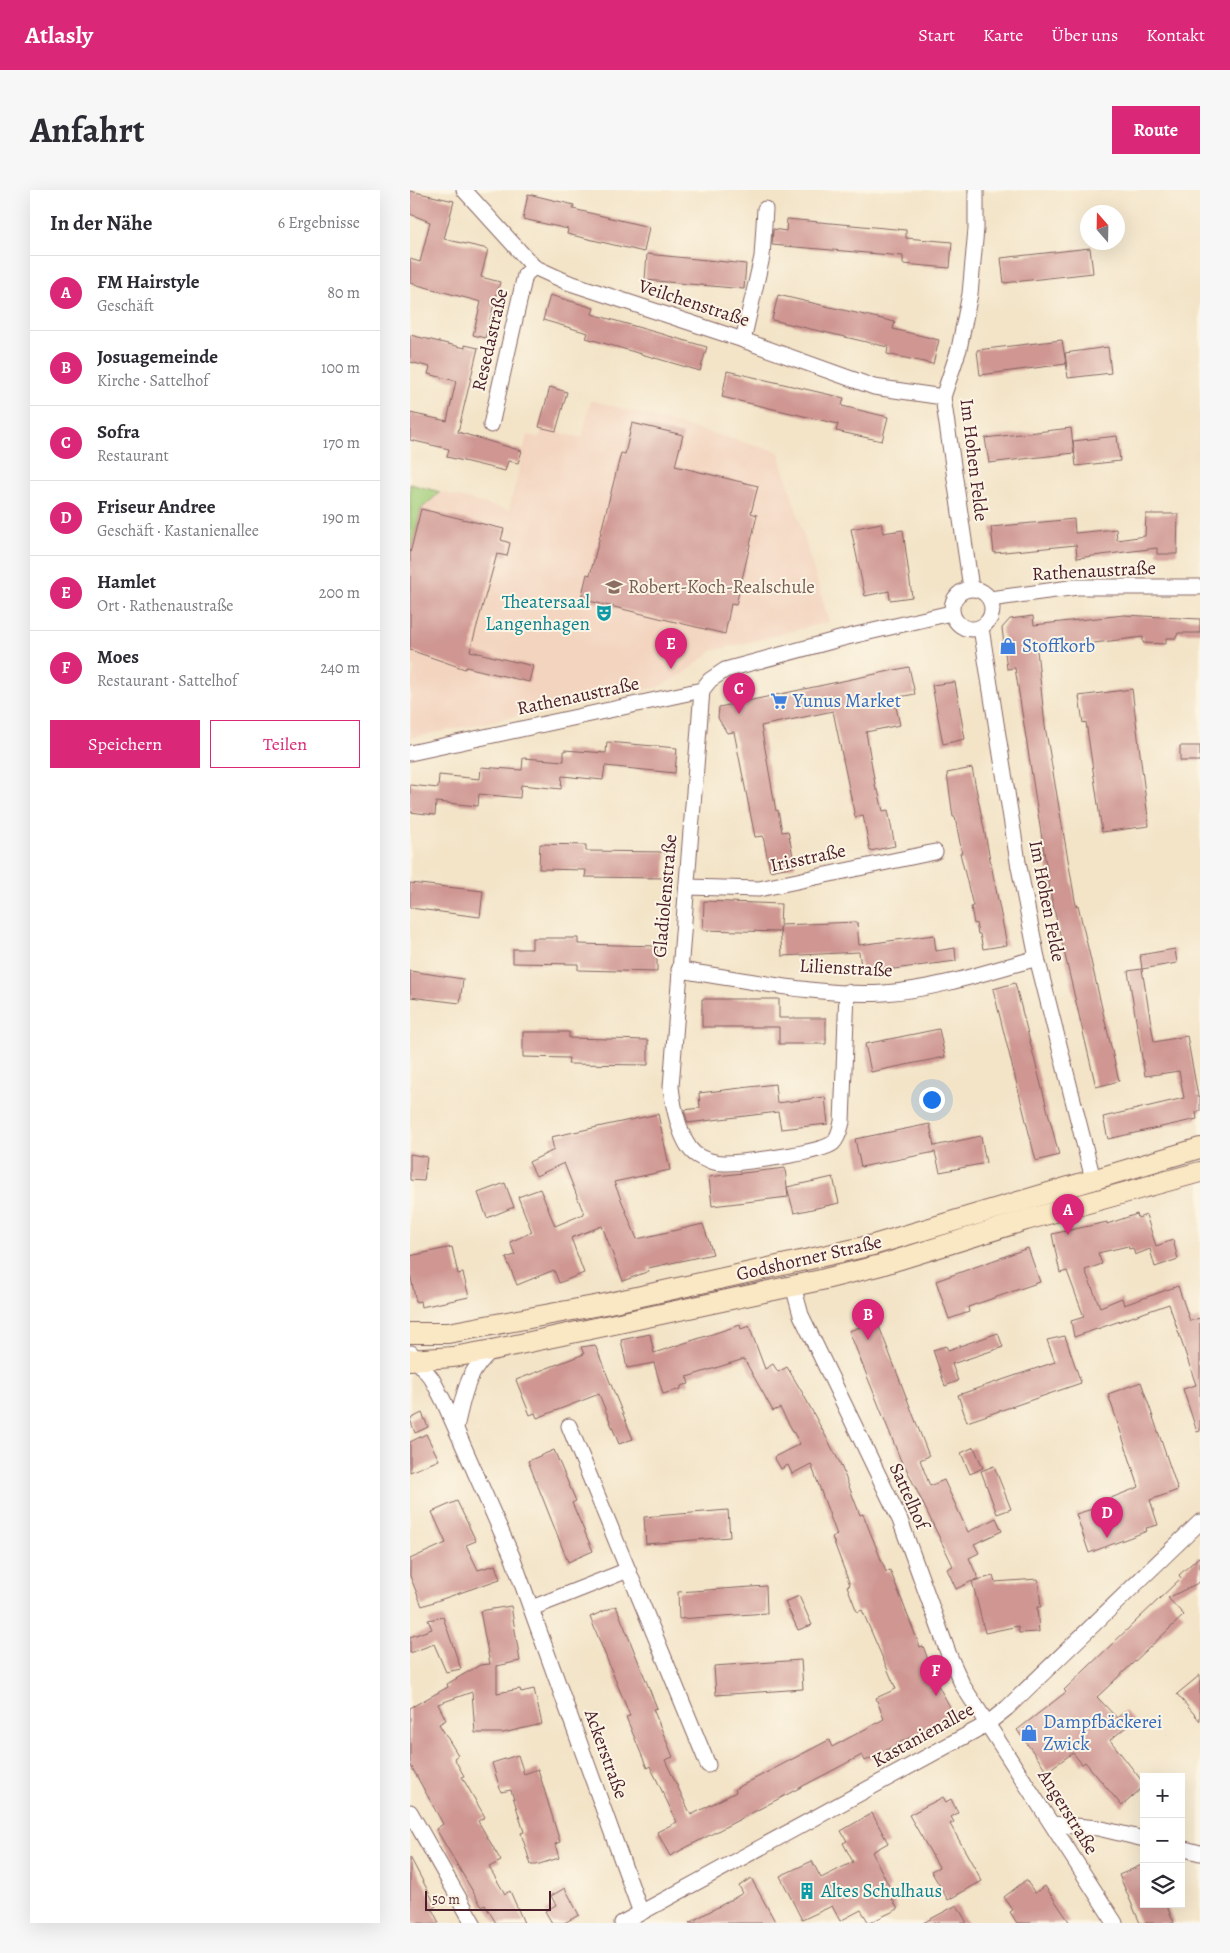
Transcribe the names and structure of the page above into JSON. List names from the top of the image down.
{
  "streets": {
    "main road": ["Godshorner Straße"],
    "street": [
      "Veilchenstraße",
      "Resedastraße",
      "Im Hohen Felde",
      "Rathenaustraße",
      "Irisstraße",
      "Gladiolenstraße",
      "Lilienstraße",
      "Sattelhof",
      "Kastanienallee",
      "Ackerstraße",
      "Angerstraße"
    ]
  },
  "crossings": [
    ["Veilchenstraße", "Resedastraße"],
    ["Veilchenstraße", "Im Hohen Felde"],
    ["Im Hohen Felde", "Rathenaustraße"],
    ["Im Hohen Felde", "Lilienstraße"],
    ["Im Hohen Felde", "Godshorner Straße"],
    ["Rathenaustraße", "Gladiolenstraße"],
    ["Irisstraße", "Gladiolenstraße"],
    ["Gladiolenstraße", "Lilienstraße"],
    ["Godshorner Straße", "Sattelhof"],
    ["Godshorner Straße", "Ackerstraße"],
    ["Sattelhof", "Kastanienallee"],
    ["Sattelhof", "Angerstraße"],
    ["Kastanienallee", "Ackerstraße"],
    ["Kastanienallee", "Angerstraße"]
  ],
  "places": {
    "school or university": ["Robert-Koch-Realschule"],
    "theatre": ["Theatersaal Langenhagen"],
    "shop": ["Stoffkorb", "Dampfbäckerei Zwick"],
    "supermarket": ["Yunus Market"],
    "building": ["Altes Schulhaus"]
  },
  "scale_bar": "50 m",
  "north": "top",
  "page": {
    "header": "Atlasly",
    "nav": [
      "Start",
      "Karte",
      "Über uns",
      "Kontakt"
    ],
    "title": "Anfahrt",
    "buttons": [
      "Route",
      ["Speichern", "Teilen"]
    ],
    "heading": ["In der Nähe", "6 Ergebnisse"],
    "list": [
      {
        "mark": "A",
        "name": "FM Hairstyle",
        "note": "Geschäft",
        "value": "80 m"
      },
      {
        "mark": "B",
        "name": "Josuagemeinde",
        "note": "Kirche · Sattelhof",
        "value": "100 m"
      },
      {
        "mark": "C",
        "name": "Sofra",
        "note": "Restaurant",
        "value": "170 m"
      },
      {
        "mark": "D",
        "name": "Friseur Andree",
        "note": "Geschäft · Kastanienallee",
        "value": "190 m"
      },
      {
        "mark": "E",
        "name": "Hamlet",
        "note": "Ort · Rathenaustraße",
        "value": "200 m"
      },
      {
        "mark": "F",
        "name": "Moes",
        "note": "Restaurant · Sattelhof",
        "value": "240 m"
      }
    ],
    "pins": [
      "E",
      "C",
      "A",
      "B",
      "D",
      "F"
    ],
    "map_buttons": ["+", "−"],
    "scale": "50 m"
  }
}
